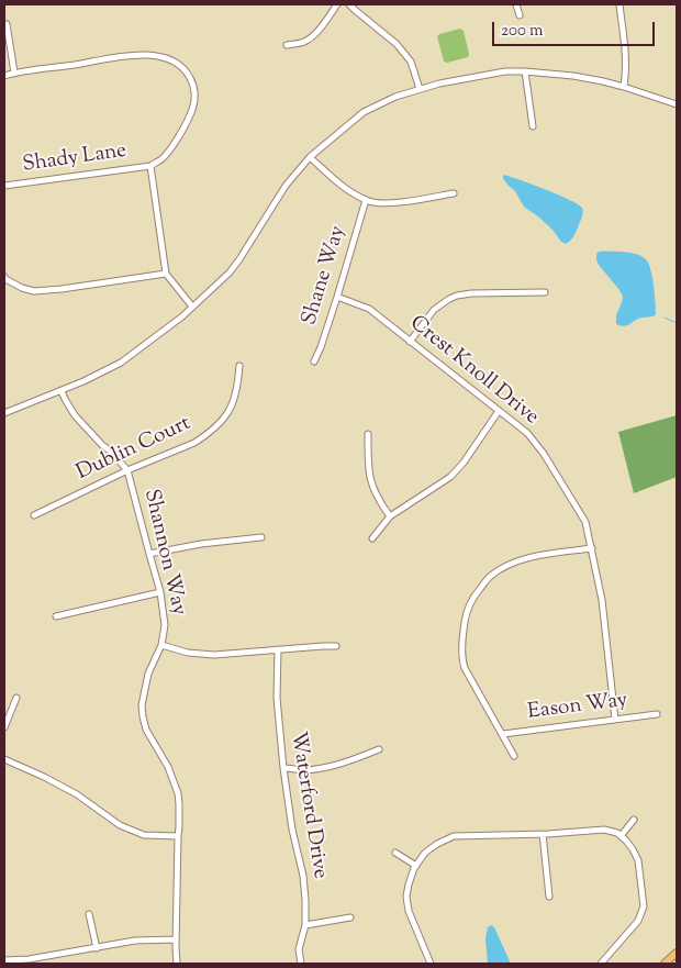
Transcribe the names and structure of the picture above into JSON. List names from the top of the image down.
{
  "streets": {
    "street": [
      "Shady Lane",
      "Shane Way",
      "Crest Knoll Drive",
      "Dublin Court",
      "Shannon Way",
      "Eason Way",
      "Waterford Drive"
    ]
  },
  "crossings": [
    ["Shane Way", "Crest Knoll Drive"],
    ["Crest Knoll Drive", "Eason Way"],
    ["Dublin Court", "Shannon Way"]
  ],
  "scale_bar": "200 m"
}
